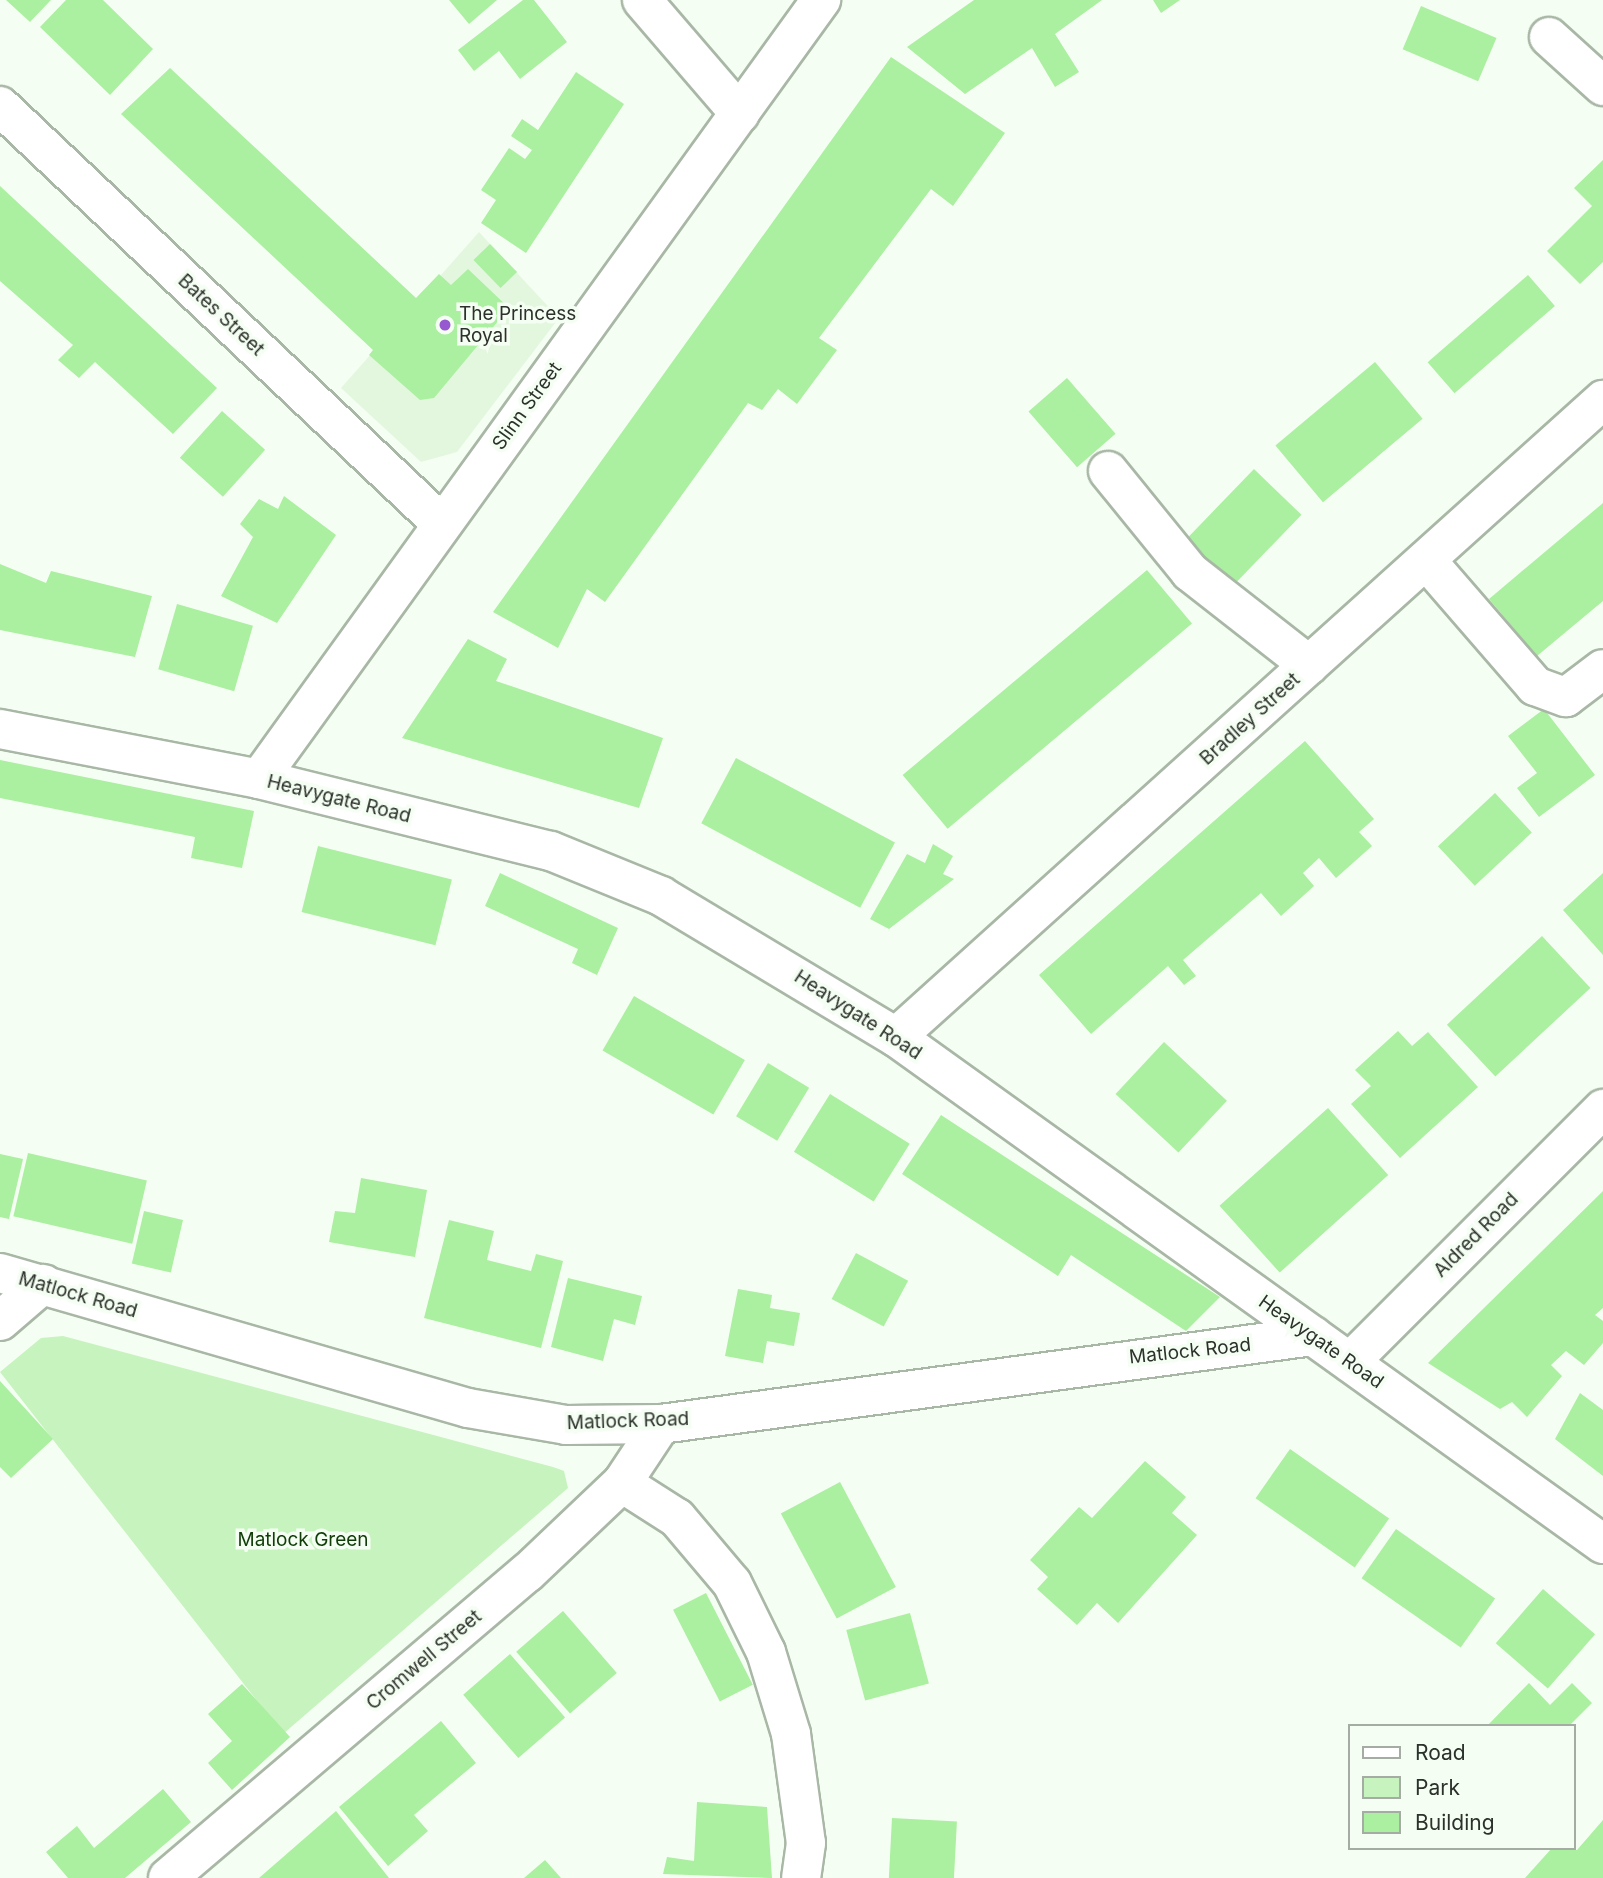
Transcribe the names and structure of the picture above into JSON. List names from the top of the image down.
{
  "streets": {
    "street": [
      "Bates Street",
      "Slinn Street",
      "Bradley Street",
      "Heavygate Road",
      "Aldred Road",
      "Matlock Road",
      "Cromwell Street"
    ]
  },
  "crossings": [
    ["Bates Street", "Slinn Street"],
    ["Slinn Street", "Heavygate Road"],
    ["Bradley Street", "Heavygate Road"],
    ["Heavygate Road", "Aldred Road"],
    ["Heavygate Road", "Matlock Road"],
    ["Matlock Road", "Cromwell Street"]
  ],
  "parks": ["Matlock Green"],
  "places": ["The Princess Royal"],
  "legend": ["Road", "Park", "Building"]
}
